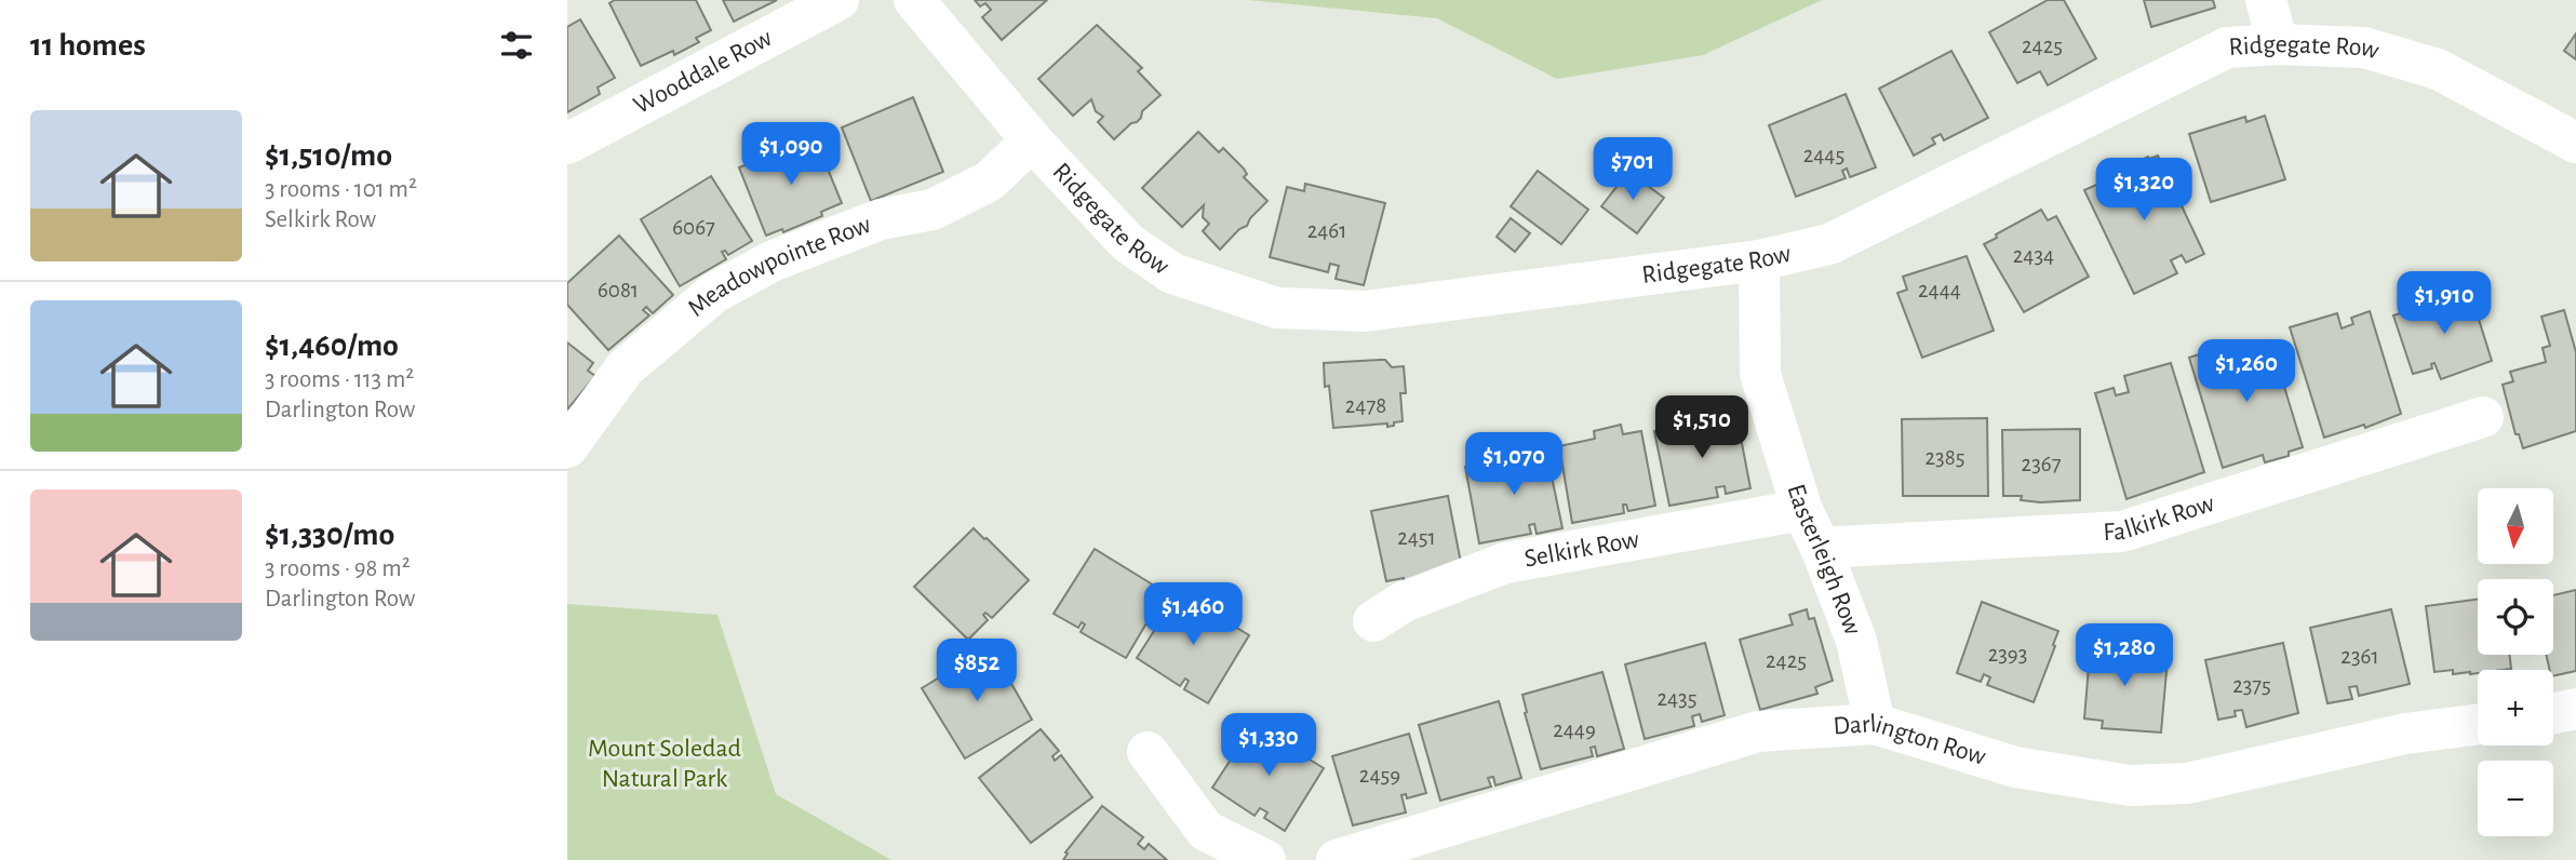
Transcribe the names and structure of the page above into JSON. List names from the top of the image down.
{
  "streets": {
    "street": [
      "Ridgegate Row",
      "Wooddale Row",
      "Meadowpointe Row",
      "Falkirk Row",
      "Selkirk Row",
      "Easterleigh Row",
      "Darlington Row"
    ]
  },
  "crossings": [
    ["Ridgegate Row", "Meadowpointe Row"],
    ["Ridgegate Row", "Easterleigh Row"],
    ["Falkirk Row", "Easterleigh Row"],
    ["Selkirk Row", "Easterleigh Row"],
    ["Easterleigh Row", "Darlington Row"]
  ],
  "parks": ["Mount Soledad Natural Park"],
  "house_numbers": [
    "2425",
    "2445",
    "6067",
    "2461",
    "2434",
    "6081",
    "2444",
    "2478",
    "2385",
    "2367",
    "2451",
    "2393",
    "2361",
    "2425",
    "2375",
    "2435",
    "2449",
    "2459"
  ],
  "north": "bottom",
  "page": {
    "heading": "11 homes",
    "list": [
      {
        "name": "$1,510/mo",
        "note": "3 rooms · 101 m² · Selkirk Row"
      },
      {
        "name": "$1,460/mo",
        "note": "3 rooms · 113 m² · Darlington Row"
      },
      {
        "name": "$1,330/mo",
        "note": "3 rooms · 98 m² · Darlington Row"
      }
    ],
    "price": [
      "$1,090",
      "$701",
      "$1,320",
      "$1,910",
      "$1,260",
      "$1,510",
      "$1,070",
      "$1,460",
      "$1,280",
      "$852",
      "$1,330"
    ],
    "map_buttons": ["+", "−"]
  }
}
